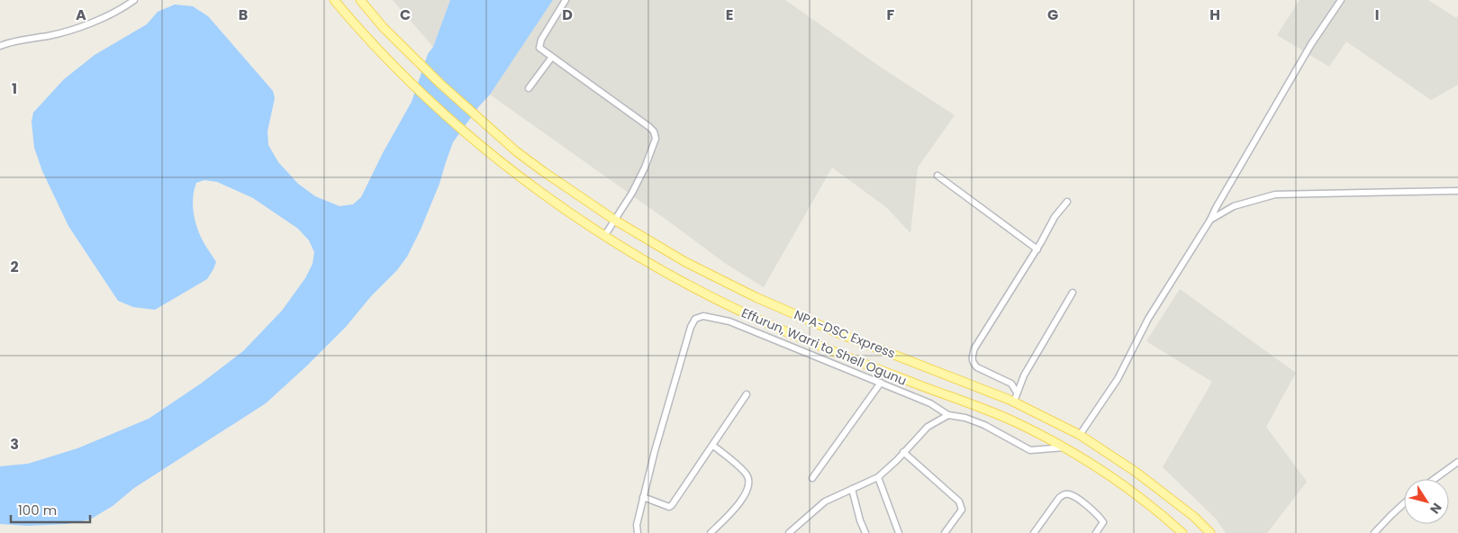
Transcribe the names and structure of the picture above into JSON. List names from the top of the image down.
{
  "streets": {
    "main road": ["NPA-DSC Express", "Effurun, Warri to Shell Ogunu"]
  },
  "scale_bar": "100 m",
  "north": "bottom right",
  "grid": {
    "columns": [
      "A",
      "B",
      "C",
      "D",
      "E",
      "F",
      "G",
      "H",
      "I"
    ],
    "rows": ["1", "2", "3"]
  }
}
